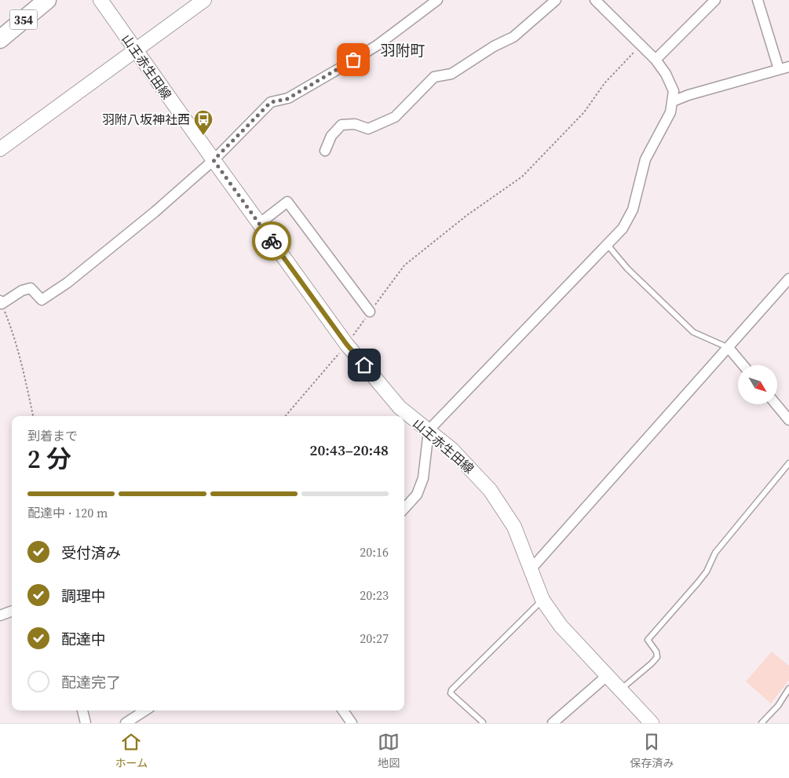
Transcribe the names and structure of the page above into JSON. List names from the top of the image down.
{
  "streets": {
    "highway": ["354"],
    "main road": ["山王赤生田線"]
  },
  "districts": ["羽附町"],
  "places": {
    "bus stop": ["羽附八坂神社西"]
  },
  "north": "bottom right",
  "page": {
    "heading": ["2 分", "到着まで", "20:43–20:48"],
    "bar": "配達中 · 120 m",
    "list": [
      ["受付済み", "20:16"],
      ["調理中", "20:23"],
      ["配達中", "20:27"],
      "配達完了"
    ],
    "tabs": ["ホーム", "地図", "保存済み"]
  }
}
